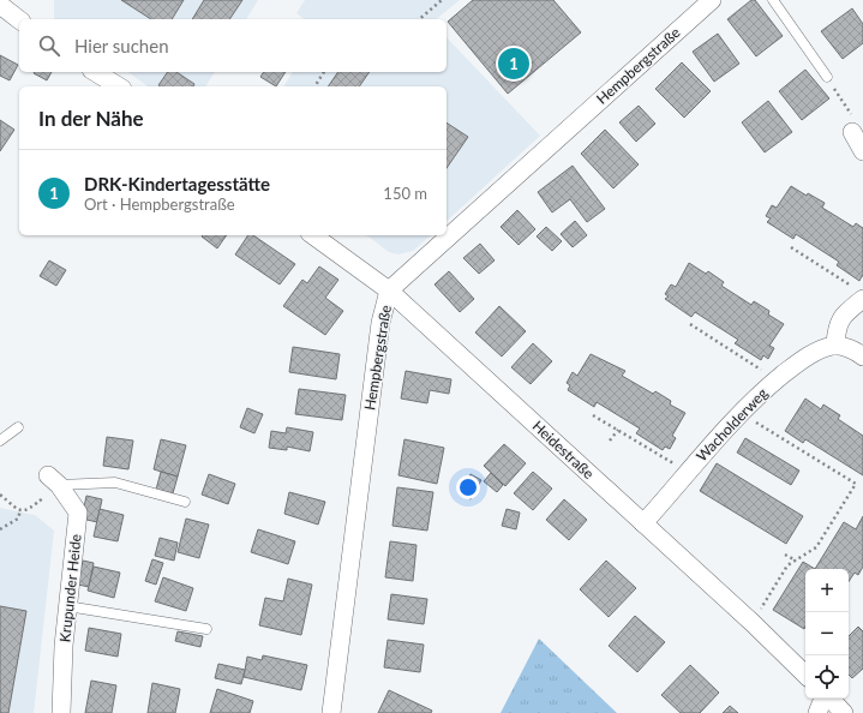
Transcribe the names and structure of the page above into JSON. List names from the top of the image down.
{
  "streets": {
    "street": [
      "Hempbergstraße",
      "Wacholderweg",
      "Heidestraße",
      "Krupunder Heide"
    ]
  },
  "crossings": [
    ["Hempbergstraße", "Heidestraße"],
    ["Wacholderweg", "Heidestraße"]
  ],
  "page": {
    "search": "Hier suchen",
    "pins": "1",
    "heading": "In der Nähe",
    "list": [
      {
        "mark": "1",
        "name": "DRK-Kindertagesstätte",
        "note": "Ort · Hempbergstraße",
        "value": "150 m"
      }
    ],
    "map_buttons": ["+", "−"]
  }
}
